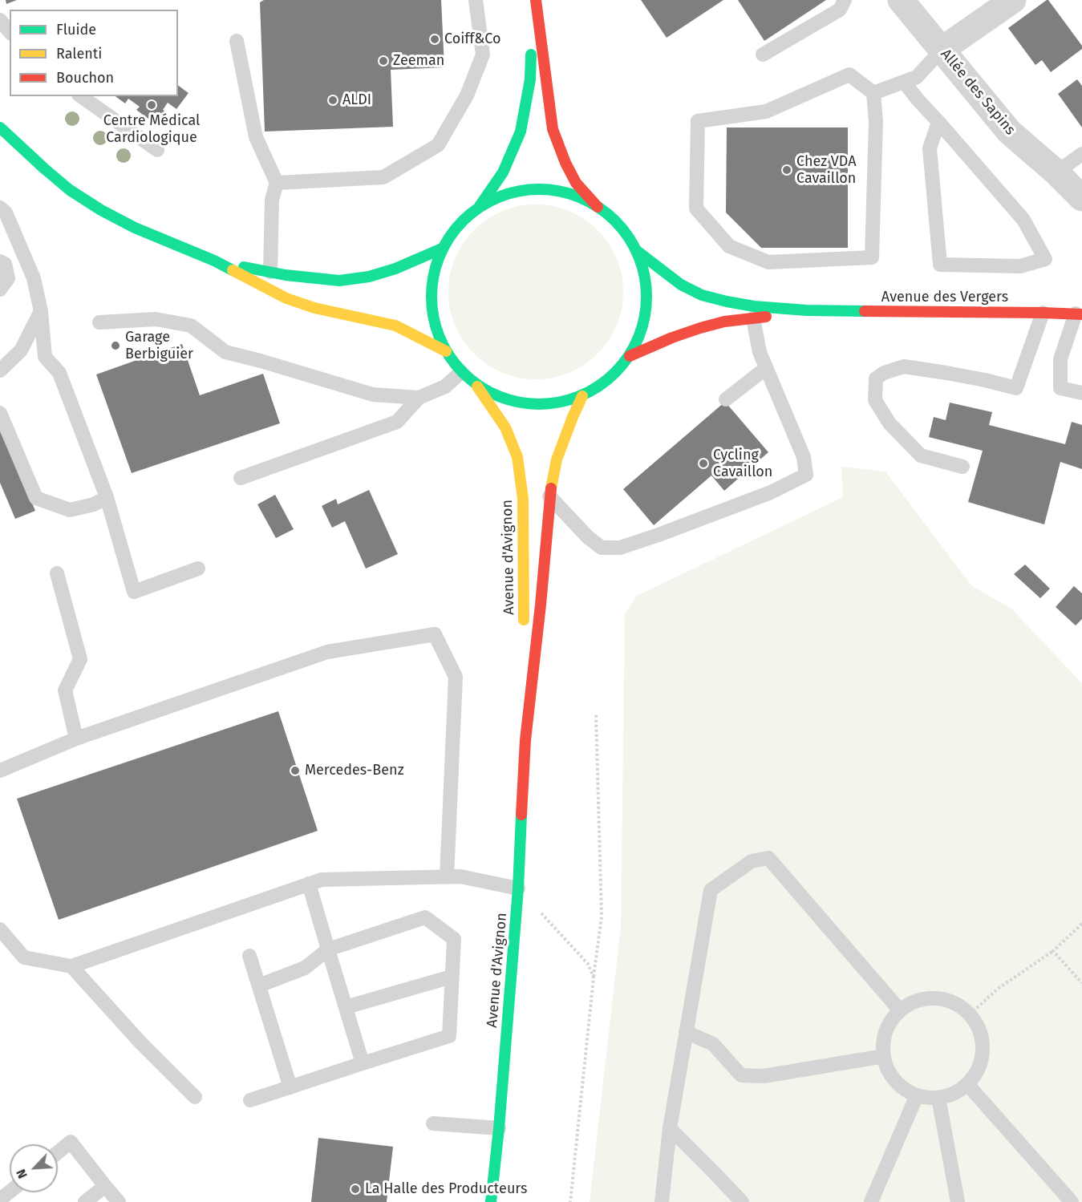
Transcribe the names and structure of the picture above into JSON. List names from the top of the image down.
{
  "streets": {
    "main road": ["Avenue des Vergers", "Avenue d'Avignon"],
    "street": ["Allée des Sapins"]
  },
  "places": [
    "Coiff&Co",
    "Zeeman",
    "ALDI",
    "Centre Médical Cardiologique",
    "Chez VDA Cavaillon",
    "Garage Berbiguier",
    "Cycling Cavaillon",
    "Mercedes-Benz",
    "La Halle des Producteurs"
  ],
  "legend": ["Fluide", "Ralenti", "Bouchon"],
  "north": "bottom left"
}
